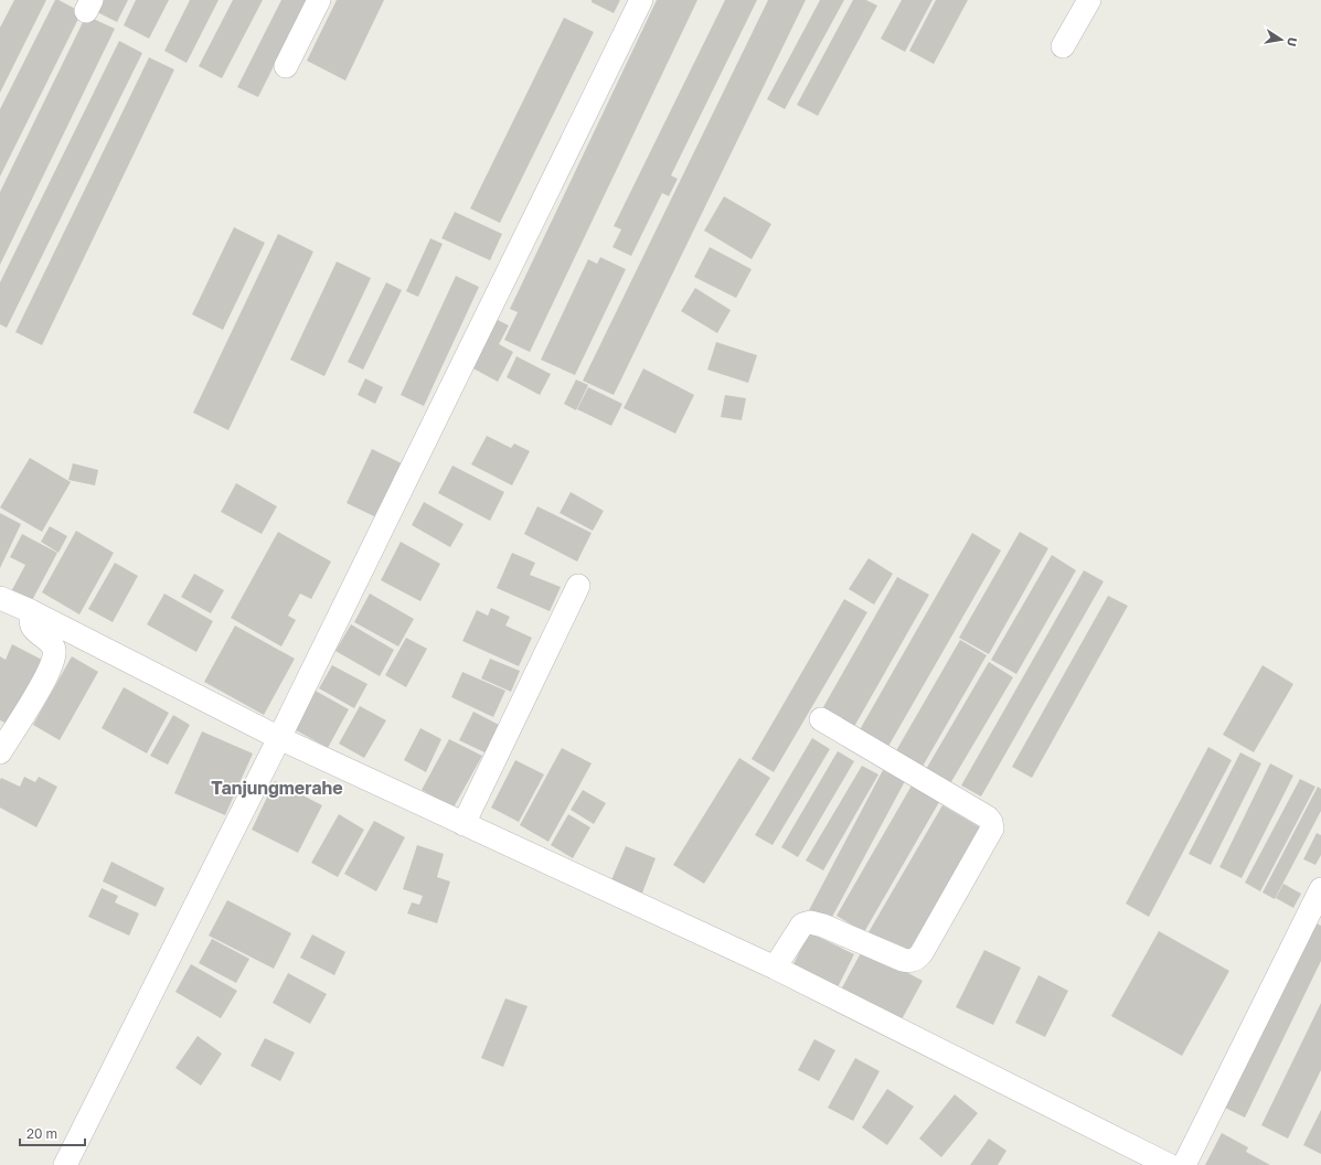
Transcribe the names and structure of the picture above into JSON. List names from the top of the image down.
{
  "districts": ["Tanjungmerahe"],
  "scale_bar": "20 m",
  "north": "right"
}
